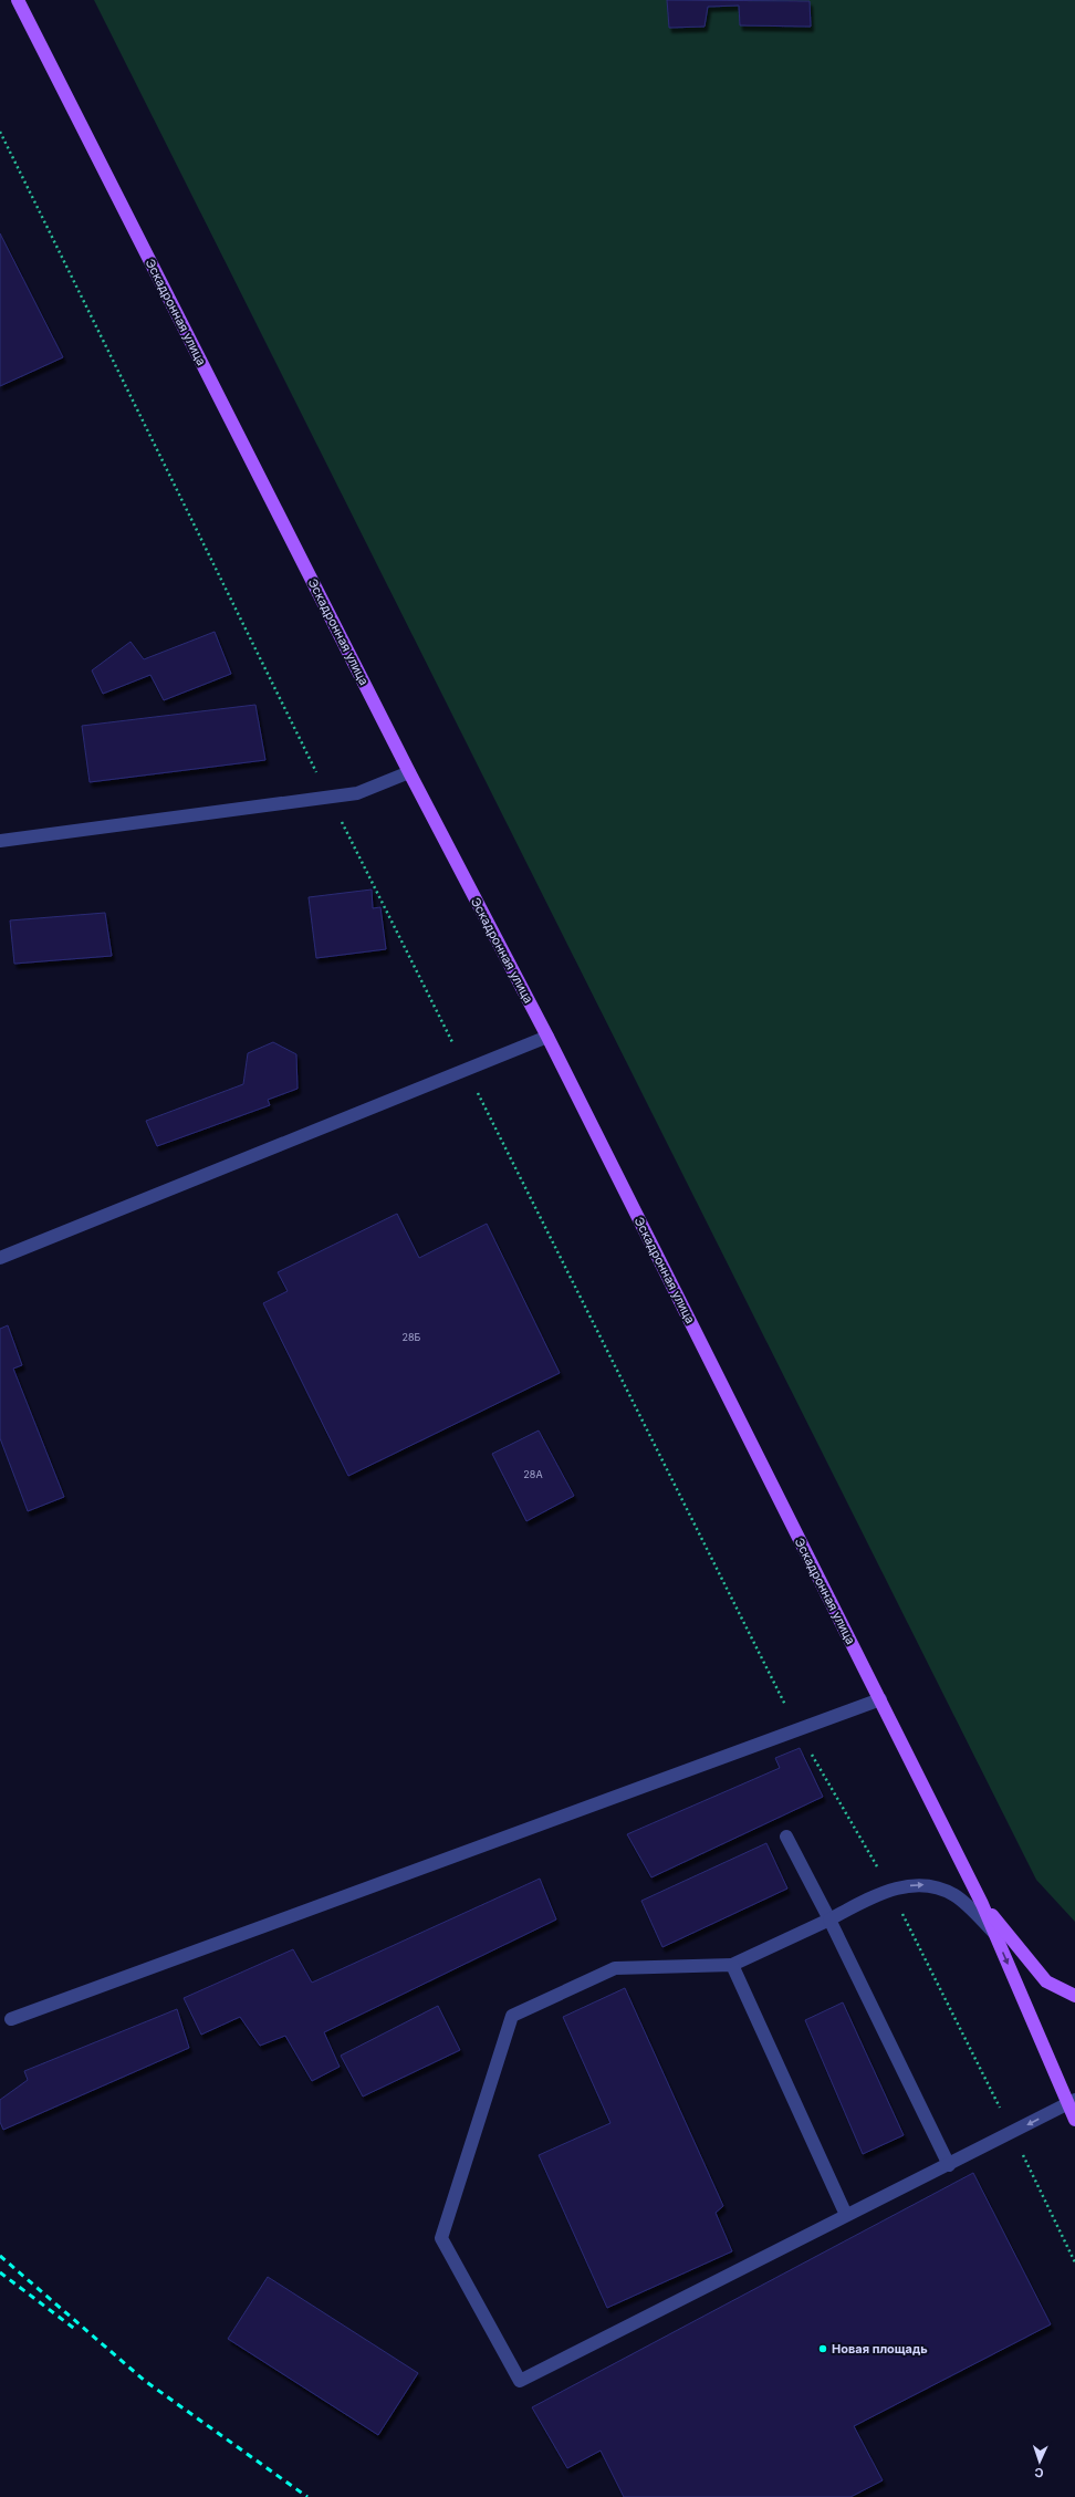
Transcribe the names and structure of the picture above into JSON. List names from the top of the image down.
{
  "streets": {
    "main road": ["Эскадронная улица"]
  },
  "places": ["Новая площадь"],
  "house_numbers": ["28Б", "28А"],
  "north": "bottom"
}
